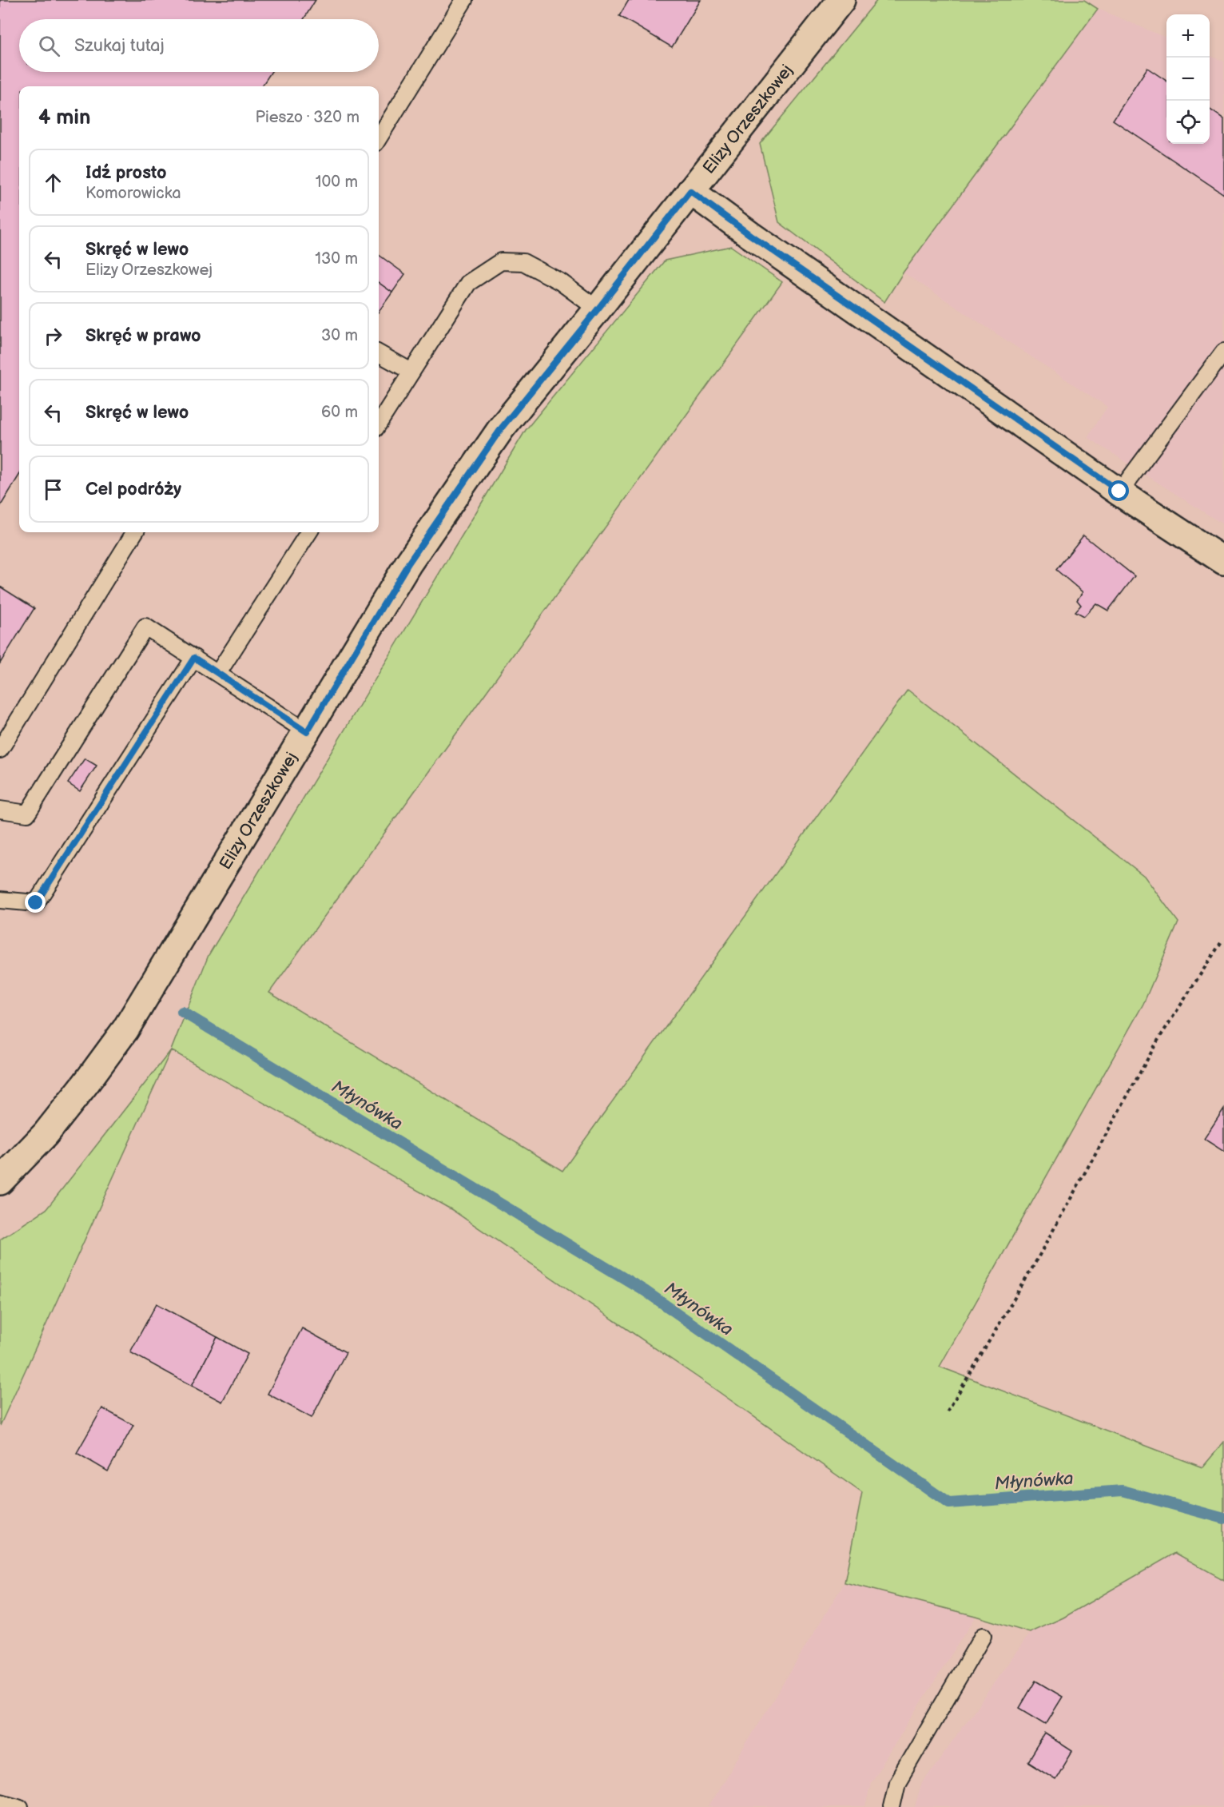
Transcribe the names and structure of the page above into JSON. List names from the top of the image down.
{
  "streets": {
    "street": ["Elizy Orzeszkowej"]
  },
  "water": ["Młynówka"],
  "page": {
    "map_buttons": ["+", "−"],
    "search": "Szukaj tutaj",
    "heading": ["4 min", "Pieszo · 320 m"],
    "list": [
      ["Idź prosto", "Komorowicka", "100 m"],
      ["Skręć w lewo", "Elizy Orzeszkowej", "130 m"],
      ["Skręć w prawo", "30 m"],
      ["Skręć w lewo", "60 m"],
      "Cel podróży"
    ]
  }
}
